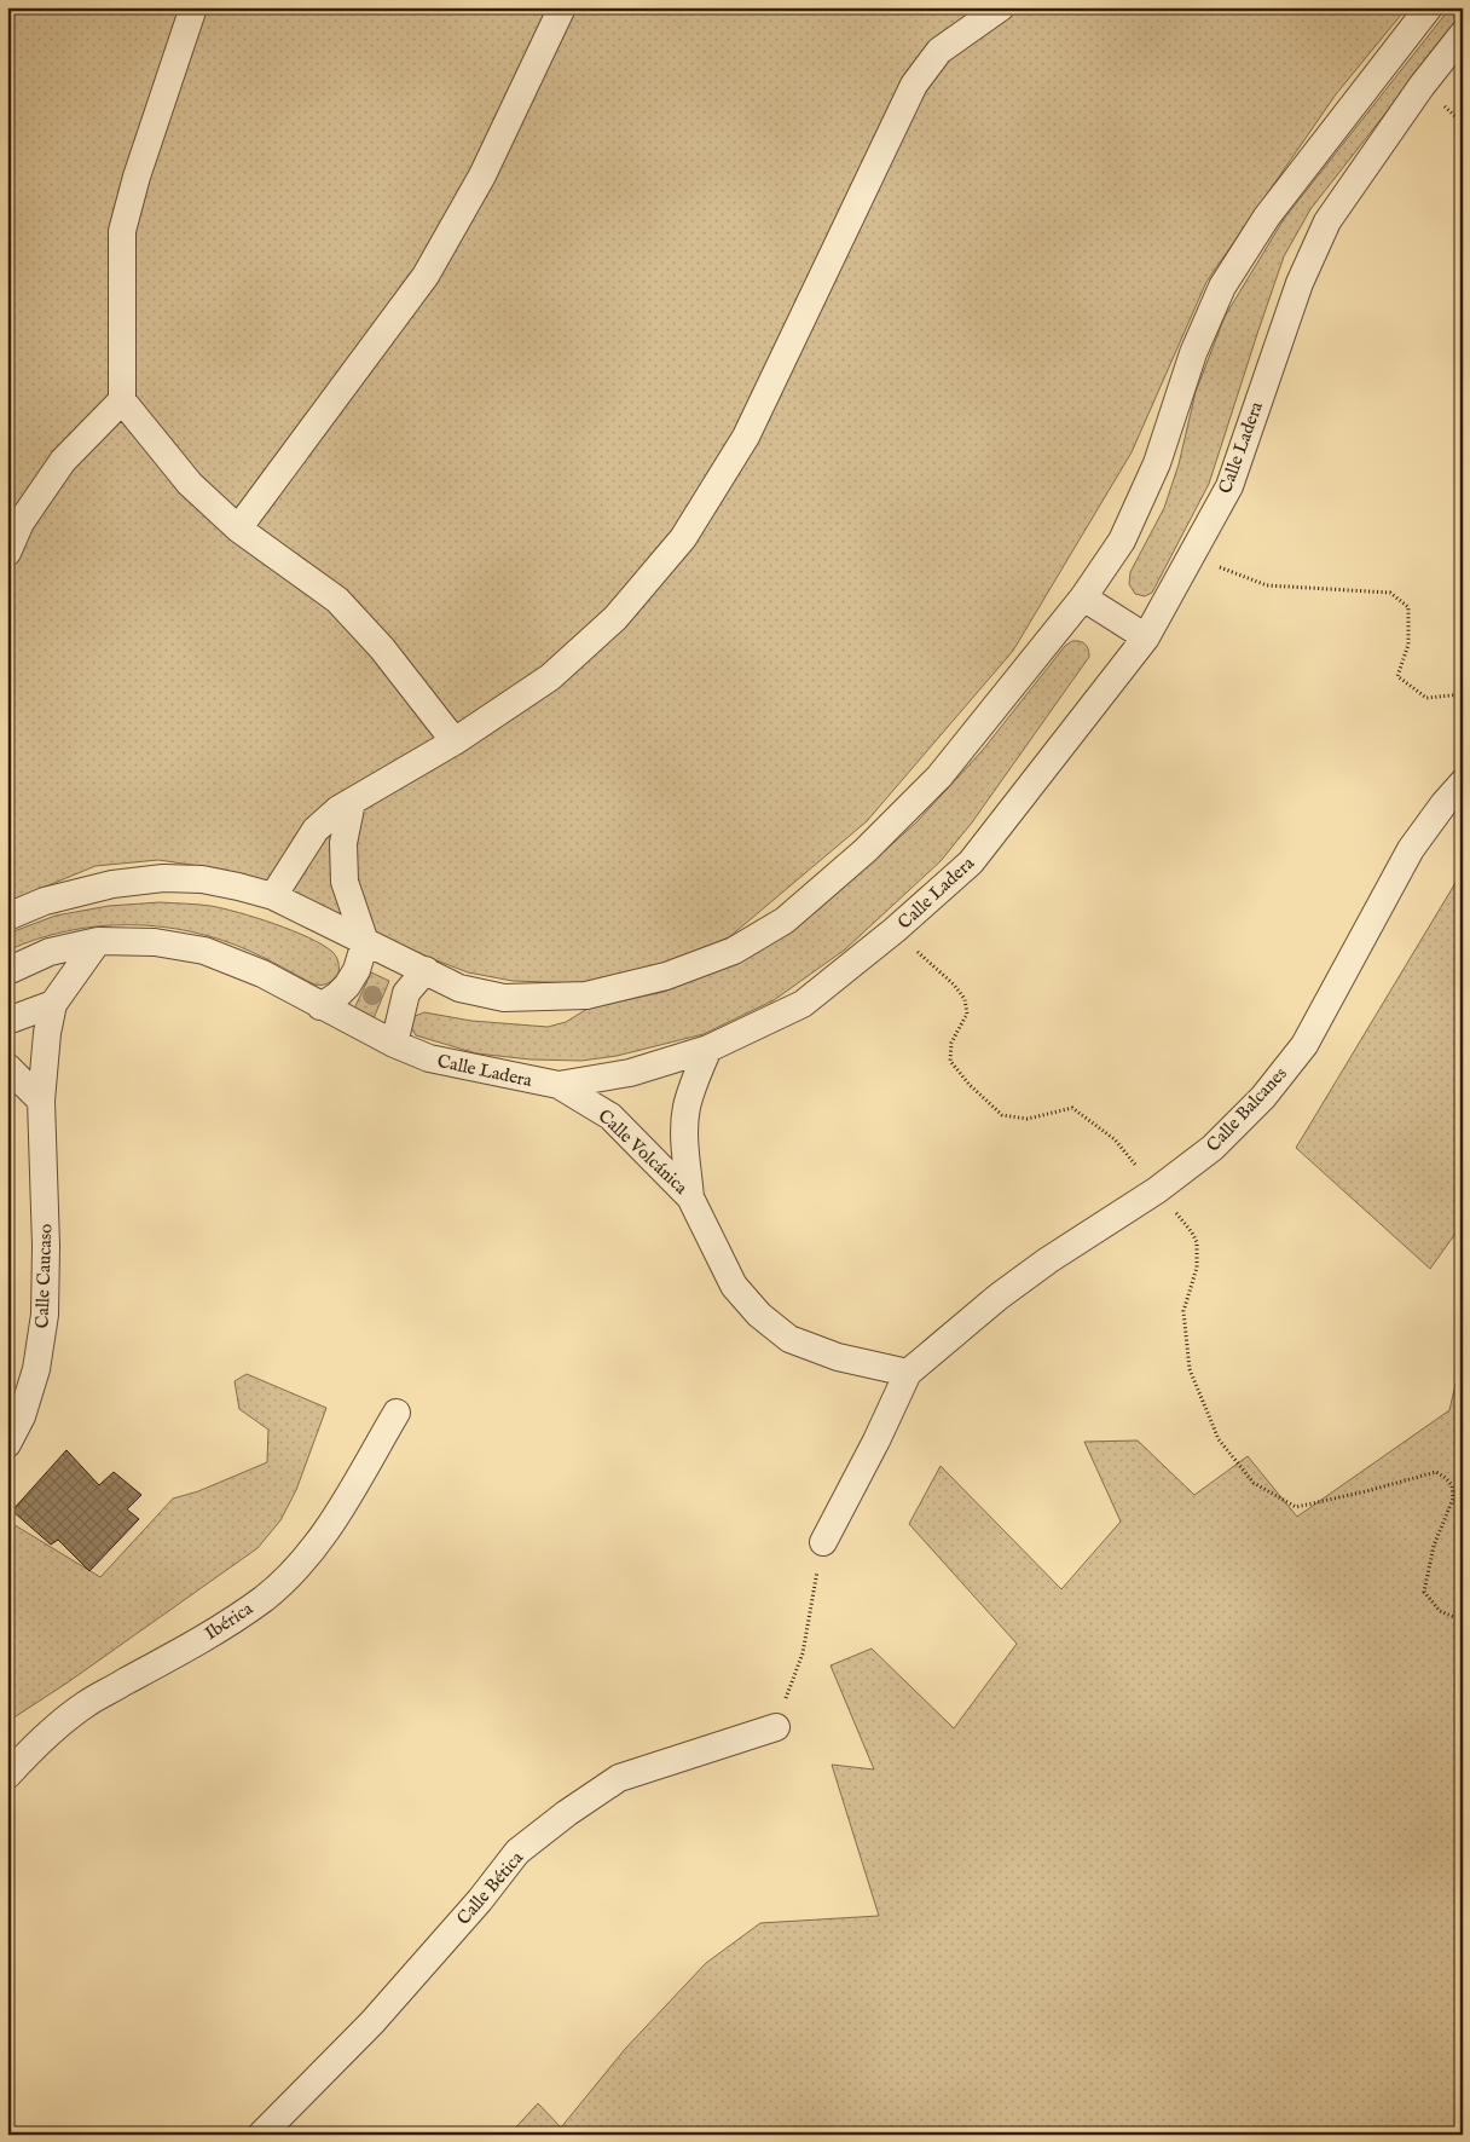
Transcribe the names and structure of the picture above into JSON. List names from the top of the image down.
{
  "streets": {
    "street": [
      "Calle Ladera",
      "Calle Balcanes",
      "Calle Volcánica",
      "Calle Caucaso",
      "Ibérica",
      "Calle Bética"
    ]
  },
  "crossings": [
    ["Calle Ladera", "Calle Volcánica"],
    ["Calle Ladera", "Calle Caucaso"]
  ]
}
